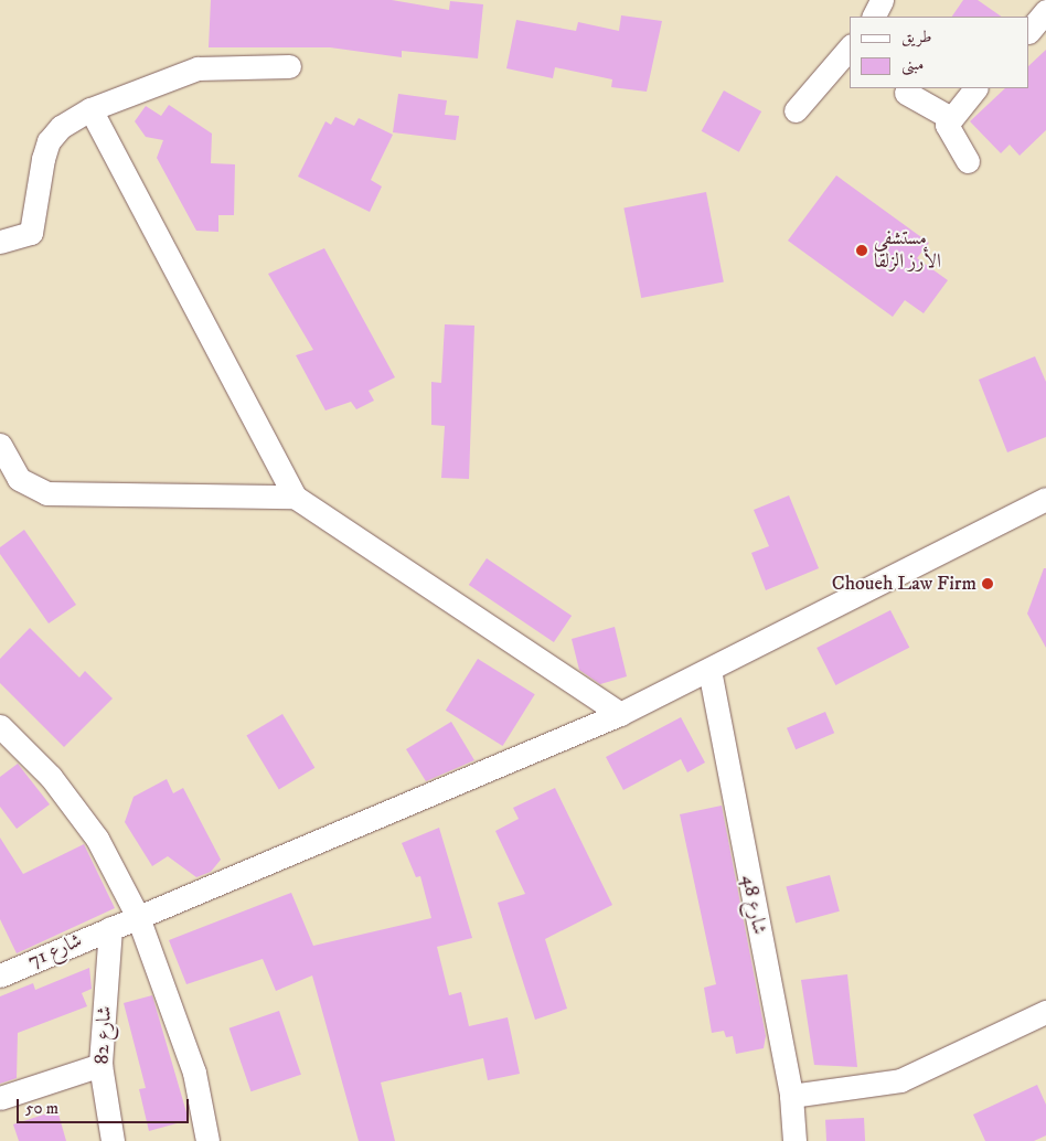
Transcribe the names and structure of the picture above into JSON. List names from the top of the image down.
{
  "streets": {
    "street": ["شارع 48", "شارع 71", "شارع 82"]
  },
  "crossings": [
    ["شارع 48", "شارع 71"],
    ["شارع 71", "شارع 82"]
  ],
  "places": ["مستشفى الأرز الزلقا", "Choueh Law Firm"],
  "legend": ["طريق", "مبنى"],
  "scale_bar": "50 m"
}
